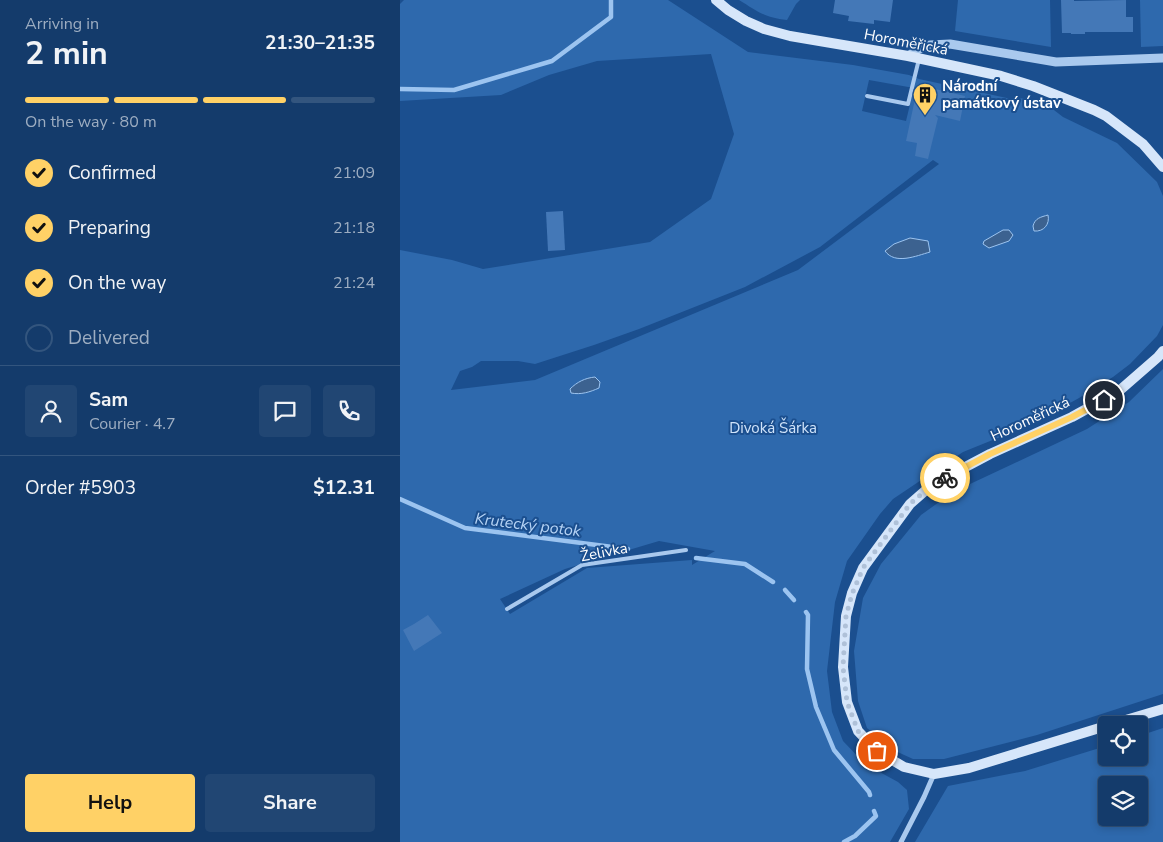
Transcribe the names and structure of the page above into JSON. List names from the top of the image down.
{
  "streets": {
    "main road": ["Horoměřická"],
    "lane": ["Želivka"]
  },
  "water": ["Krutecký potok"],
  "parks": ["Divoká Šárka"],
  "places": {
    "building": ["Národní památkový ústav"]
  },
  "page": {
    "heading": ["2 min", "Arriving in", "21:30–21:35"],
    "panel": [
      "Sam",
      "Courier · 4.7",
      "Order #5903",
      "$12.31"
    ],
    "bar": "On the way · 80 m",
    "list": [
      ["Confirmed", "21:09"],
      ["Preparing", "21:18"],
      ["On the way", "21:24"],
      "Delivered"
    ],
    "buttons": ["Help", "Share"]
  }
}
